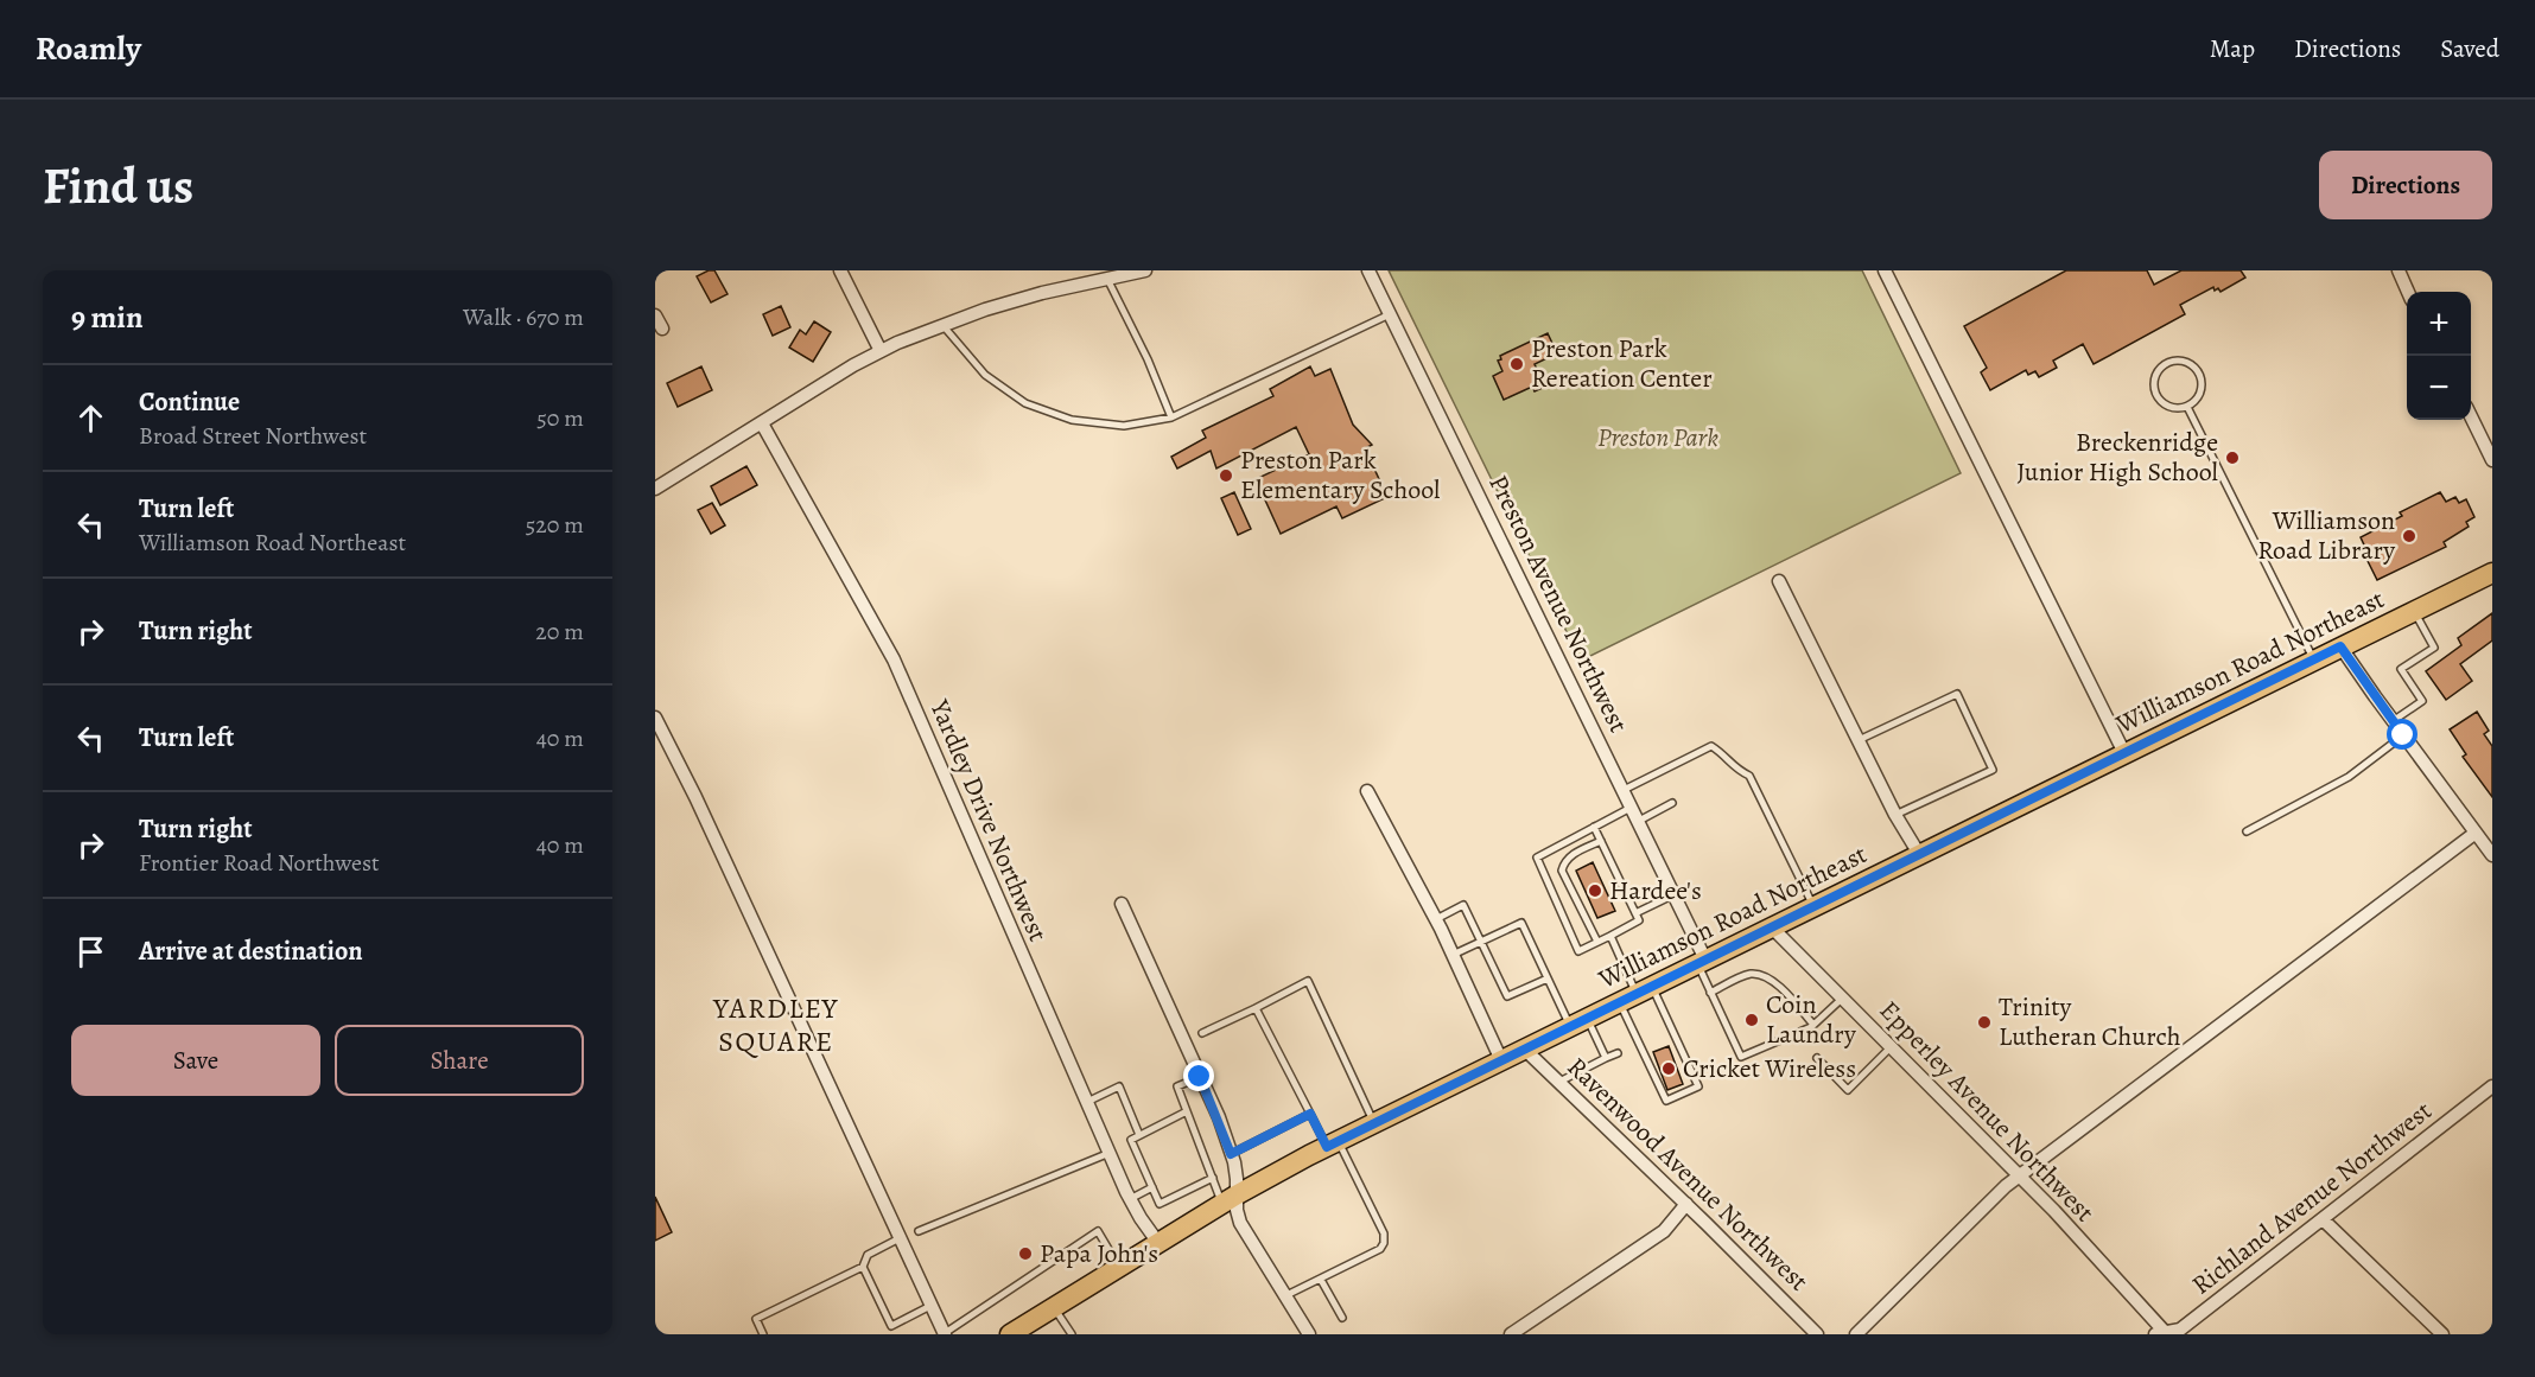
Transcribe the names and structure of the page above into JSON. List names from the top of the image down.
{
  "streets": {
    "main road": ["Williamson Road Northeast"],
    "street": [
      "Preston Avenue Northwest",
      "Yardley Drive Northwest",
      "Epperley Avenue Northwest",
      "Ravenwood Avenue Northwest",
      "Richland Avenue Northwest"
    ]
  },
  "crossings": [
    ["Preston Avenue Northwest", "Williamson Road Northeast"],
    ["Williamson Road Northeast", "Yardley Drive Northwest"],
    ["Williamson Road Northeast", "Epperley Avenue Northwest"],
    ["Williamson Road Northeast", "Ravenwood Avenue Northwest"],
    ["Epperley Avenue Northwest", "Richland Avenue Northwest"]
  ],
  "districts": ["YARDLEY SQUARE"],
  "parks": ["Preston Park"],
  "places": [
    "Preston Park Rereation Center",
    "Breckenridge Junior High School",
    "Preston Park Elementary School",
    "Williamson Road Library",
    "Hardee's",
    "Coin Laundry",
    "Trinity Lutheran Church",
    "Cricket Wireless",
    "Papa John's"
  ],
  "page": {
    "header": "Roamly",
    "nav": ["Map", "Directions", "Saved"],
    "buttons": [
      "Directions",
      ["Save", "Share"]
    ],
    "title": "Find us",
    "heading": ["9 min", "Walk · 670 m"],
    "map_buttons": ["+", "−"],
    "list": [
      ["Continue", "Broad Street Northwest", "50 m"],
      ["Turn left", "Williamson Road Northeast", "520 m"],
      ["Turn right", "20 m"],
      ["Turn left", "40 m"],
      ["Turn right", "Frontier Road Northwest", "40 m"],
      "Arrive at destination"
    ]
  }
}
